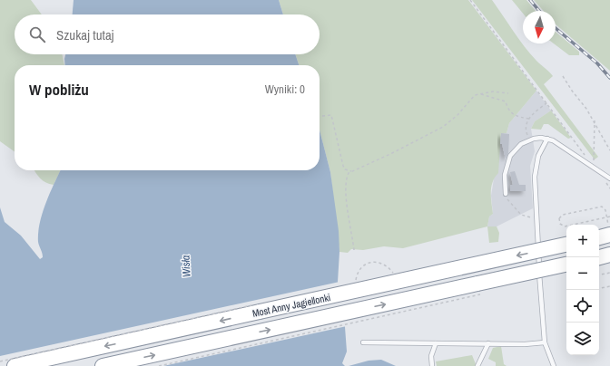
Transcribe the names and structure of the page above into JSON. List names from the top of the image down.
{
  "streets": {
    "highway": ["Most Anny Jagiellonki"]
  },
  "water": ["Wisła"],
  "north": "bottom",
  "page": {
    "search": "Szukaj tutaj",
    "heading": ["W pobliżu", "Wyniki: 0"],
    "map_buttons": ["+", "−"]
  }
}
